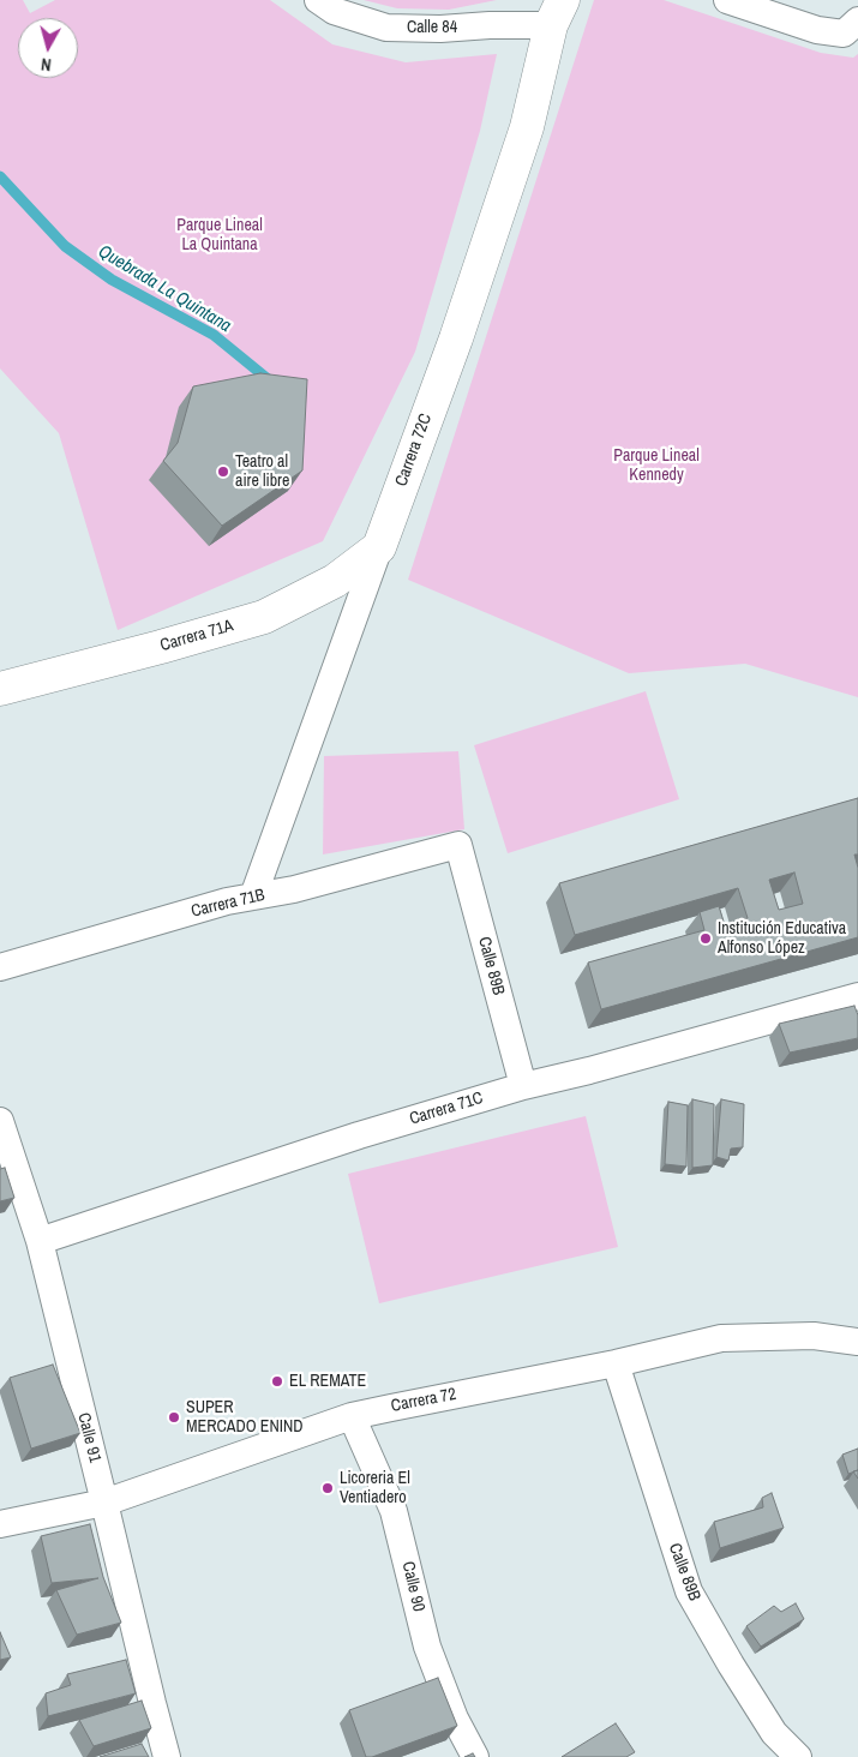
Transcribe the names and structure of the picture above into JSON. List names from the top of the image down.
{
  "streets": {
    "street": [
      "Calle 84",
      "Carrera 72C",
      "Carrera 71A",
      "Carrera 71B",
      "Calle 89B",
      "Carrera 71C",
      "Carrera 72",
      "Calle 91",
      "Calle 90"
    ]
  },
  "crossings": [
    ["Calle 84", "Carrera 72C"],
    ["Carrera 72C", "Carrera 71A"],
    ["Carrera 72C", "Carrera 71B"],
    ["Carrera 71B", "Calle 89B"],
    ["Calle 89B", "Carrera 71C"],
    ["Calle 89B", "Carrera 72"],
    ["Carrera 71C", "Calle 91"],
    ["Carrera 72", "Calle 91"],
    ["Carrera 72", "Calle 90"]
  ],
  "water": ["Quebrada La Quintana"],
  "parks": ["Parque Lineal La Quintana", "Parque Lineal Kennedy"],
  "places": [
    "Teatro al aire libre",
    "Institución Educativa Alfonso López",
    "EL REMATE",
    "SUPER MERCADO ENIND",
    "Licoreria El Ventiadero"
  ],
  "north": "bottom"
}
